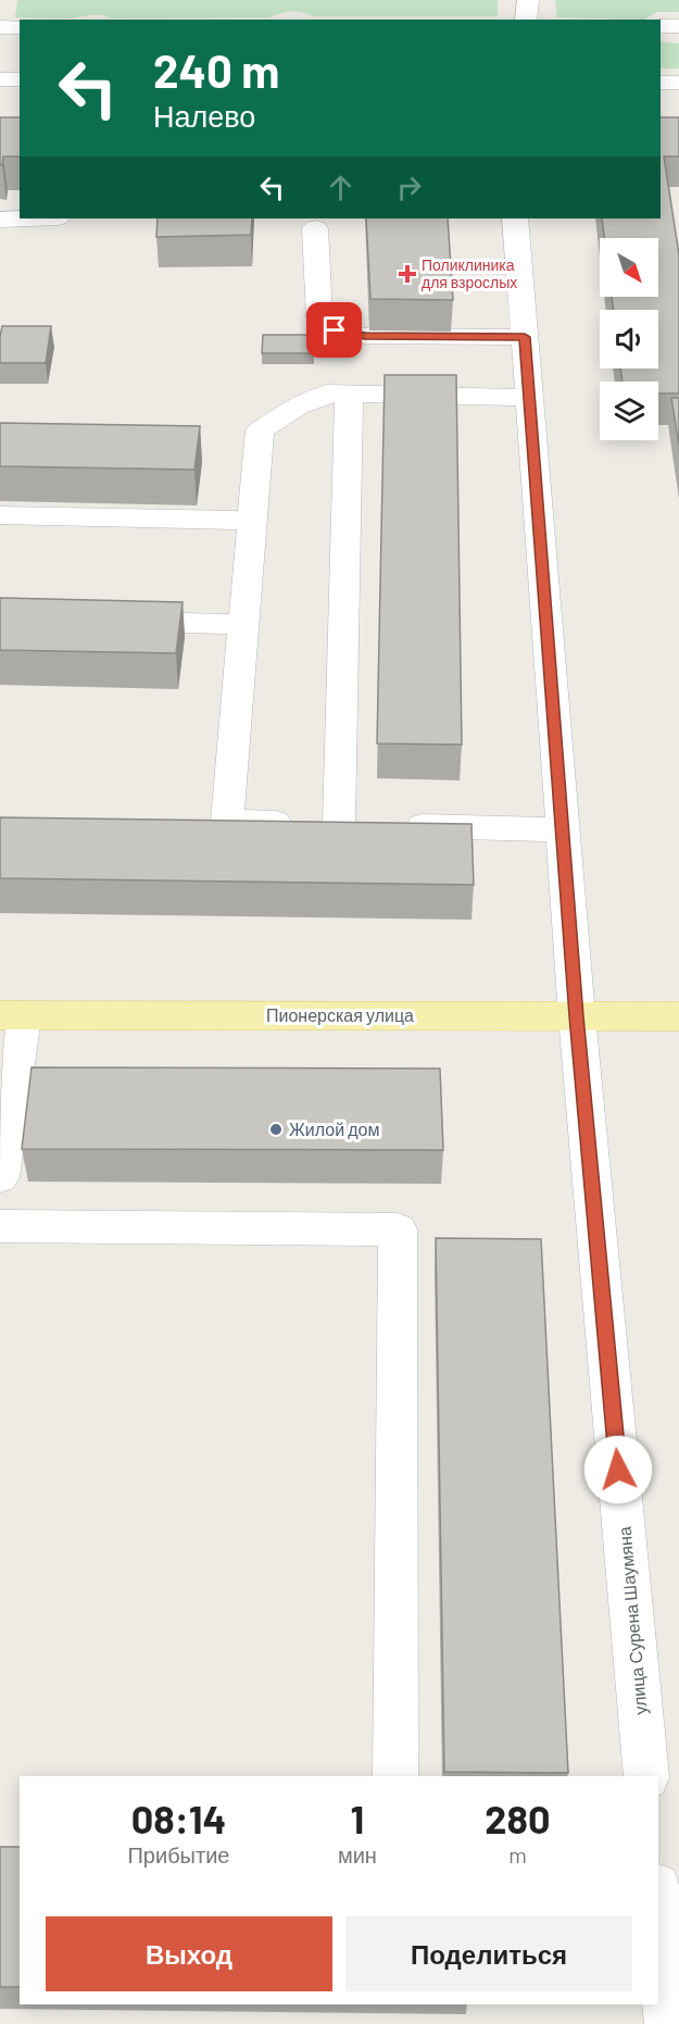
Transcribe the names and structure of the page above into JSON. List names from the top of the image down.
{
  "streets": {
    "main road": ["Пионерская улица"],
    "street": ["улица Сурена Шаумяна"]
  },
  "crossings": [
    ["Пионерская улица", "улица Сурена Шаумяна"]
  ],
  "places": {
    "health": ["Поликлиника для взрослых"],
    "other": ["Жилой дом"]
  },
  "north": "bottom right",
  "page": {
    "turn": ["240 m", "Налево"],
    "eta": [
      "08:14",
      "Прибытие",
      "1",
      "мин",
      "280",
      "m"
    ],
    "buttons": ["Выход", "Поделиться"]
  }
}
